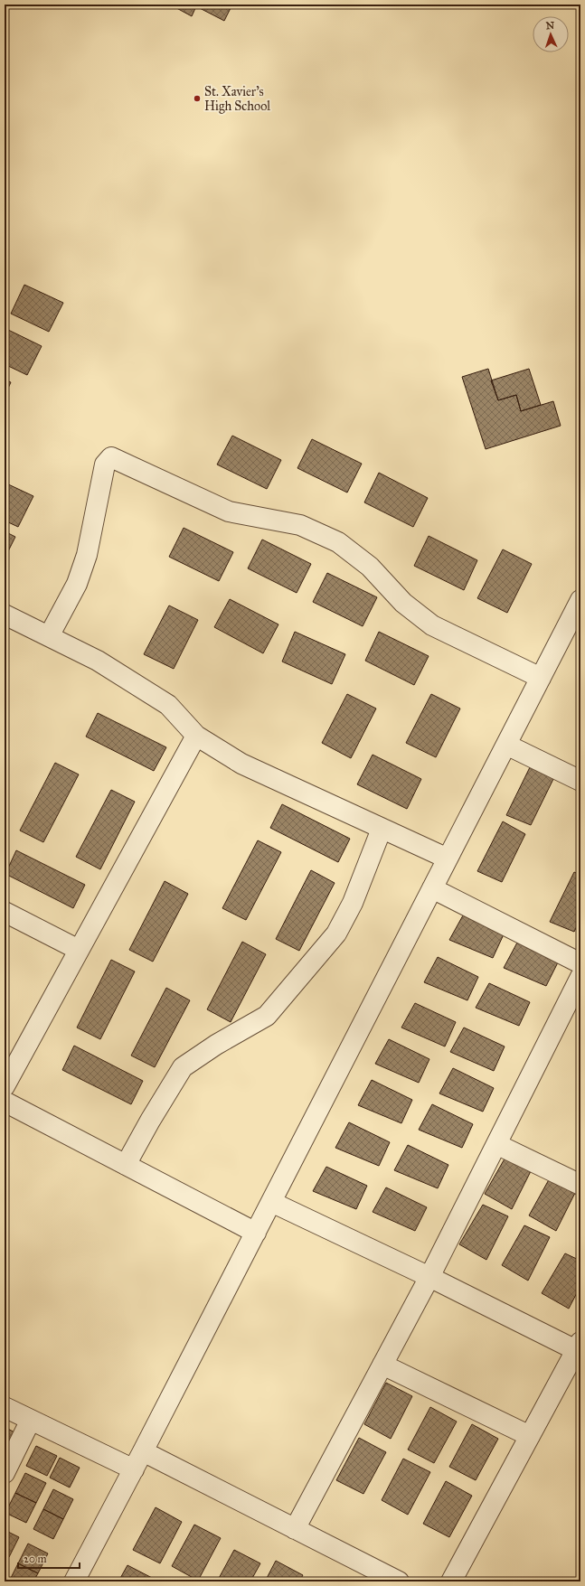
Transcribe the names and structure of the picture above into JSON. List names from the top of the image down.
{
  "places": ["St. Xavier's High School"],
  "scale_bar": "20 m",
  "north": "top"
}
